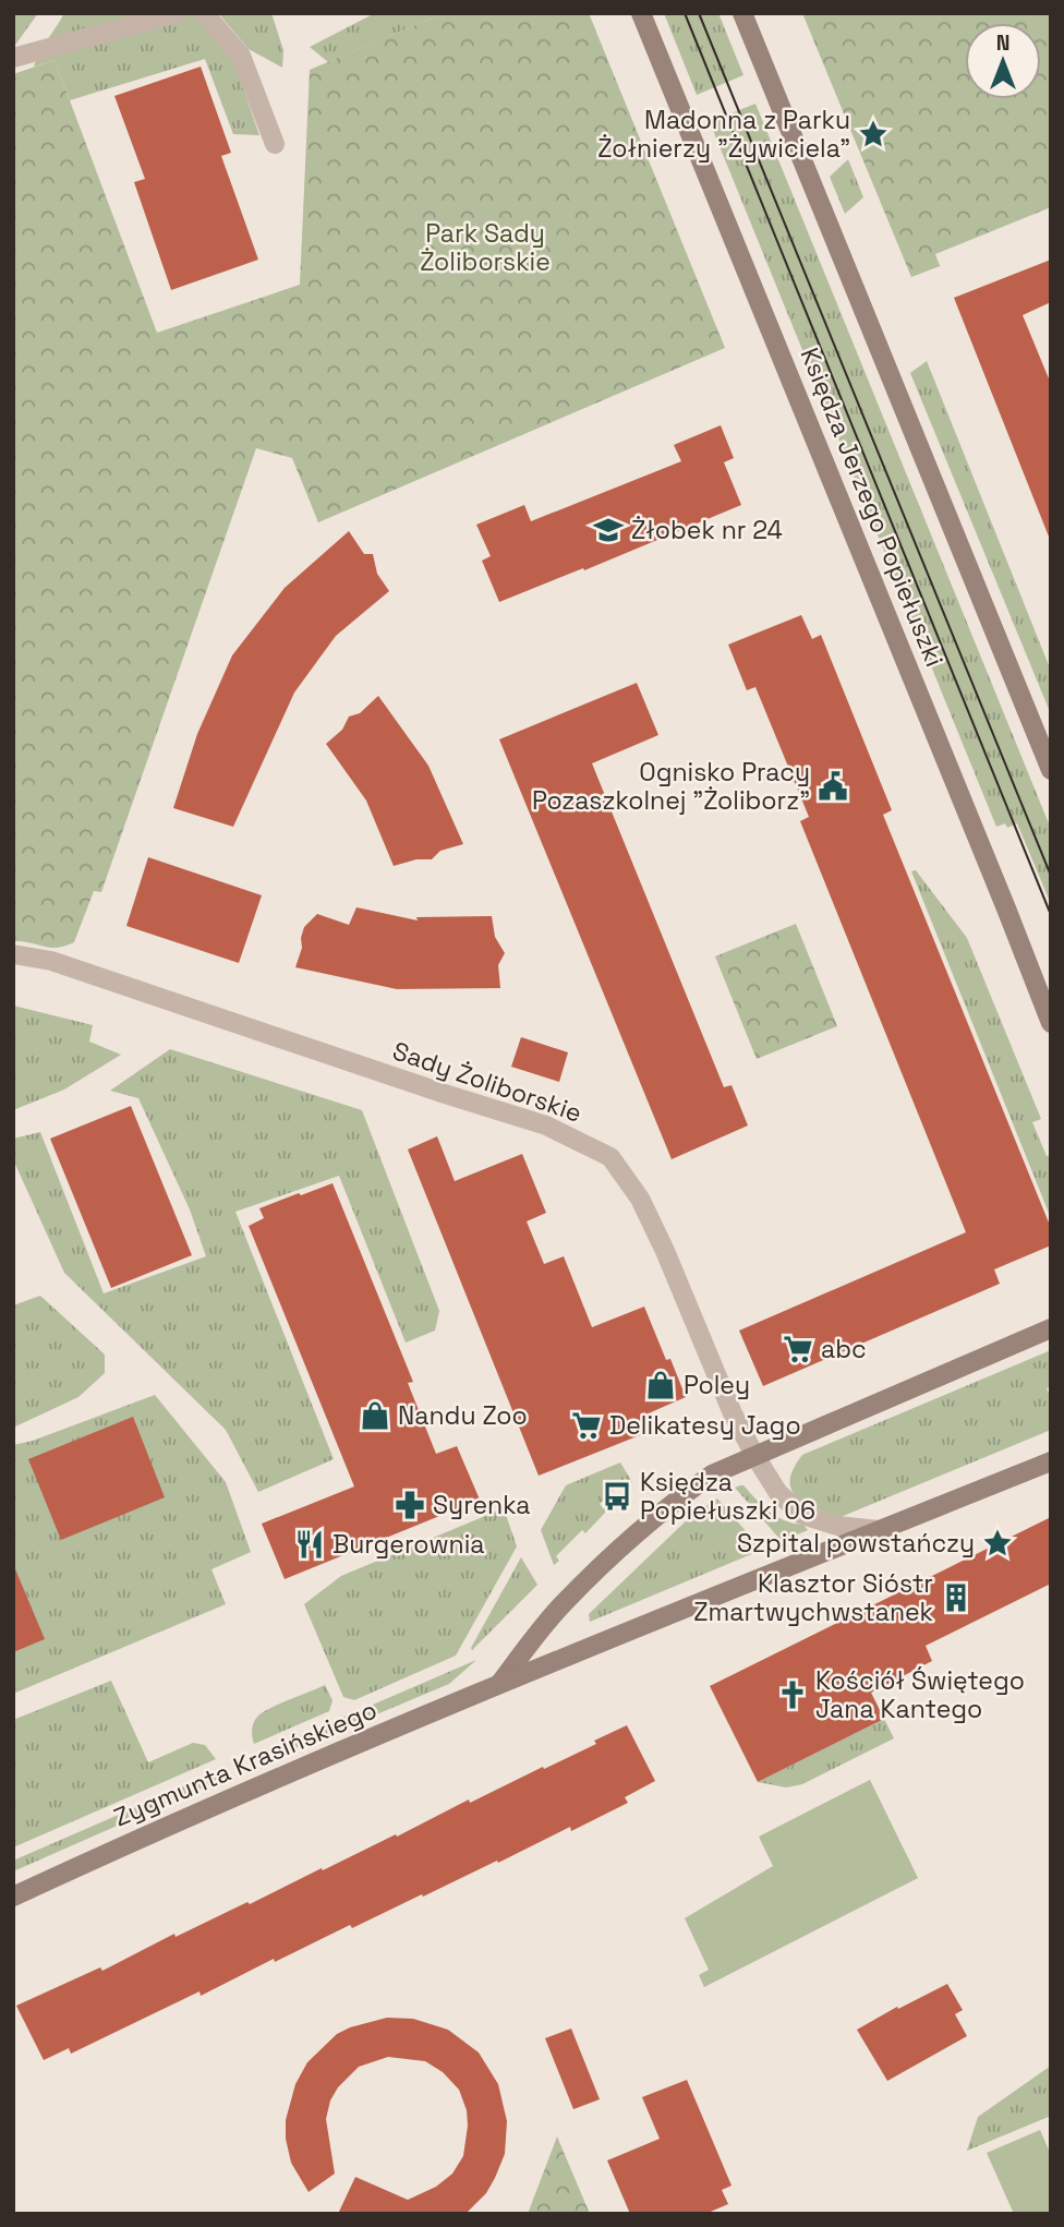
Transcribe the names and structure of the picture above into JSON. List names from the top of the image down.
{
  "streets": {
    "main road": ["Księdza Jerzego Popiełuszki", "Zygmunta Krasińskiego"],
    "street": ["Sady Żoliborskie"]
  },
  "crossings": [
    ["Sady Żoliborskie", "Zygmunta Krasińskiego"]
  ],
  "parks": ["Park Sady Żoliborskie"],
  "places": {
    "place": ["Madonna z Parku Żołnierzy \"Żywiciela\"", "Szpital powstańczy"],
    "school or university": ["Żłobek nr 24"],
    "public building": ["Ognisko Pracy Pozaszkolnej \"Żoliborz\""],
    "supermarket": ["abc", "Delikatesy Jago"],
    "shop": ["Poley", "Nandu Zoo"],
    "bus stop": ["Księdza Popiełuszki 06"],
    "pharmacy": ["Syrenka"],
    "restaurant": ["Burgerownia"],
    "building": ["Klasztor Sióstr Zmartwychwstanek"],
    "church": ["Kościół Świętego Jana Kantego"]
  },
  "north": "top"
}
